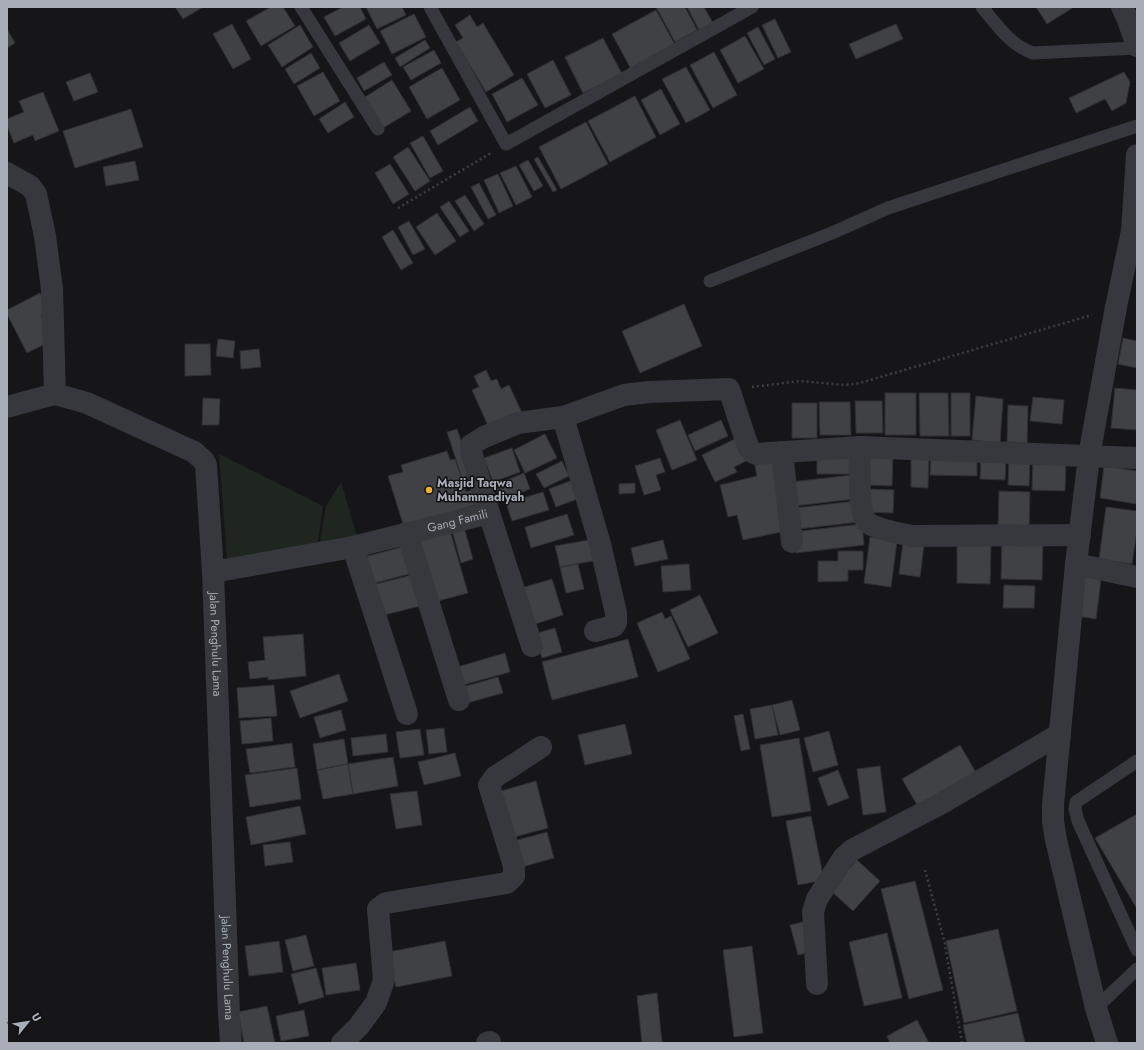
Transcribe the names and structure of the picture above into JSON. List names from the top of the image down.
{
  "streets": {
    "street": ["Gang Famili", "Jalan Penghulu Lama"]
  },
  "crossings": [
    ["Gang Famili", "Jalan Penghulu Lama"]
  ],
  "places": ["Masjid Taqwa Muhammadiyah"],
  "north": "top right"
}
